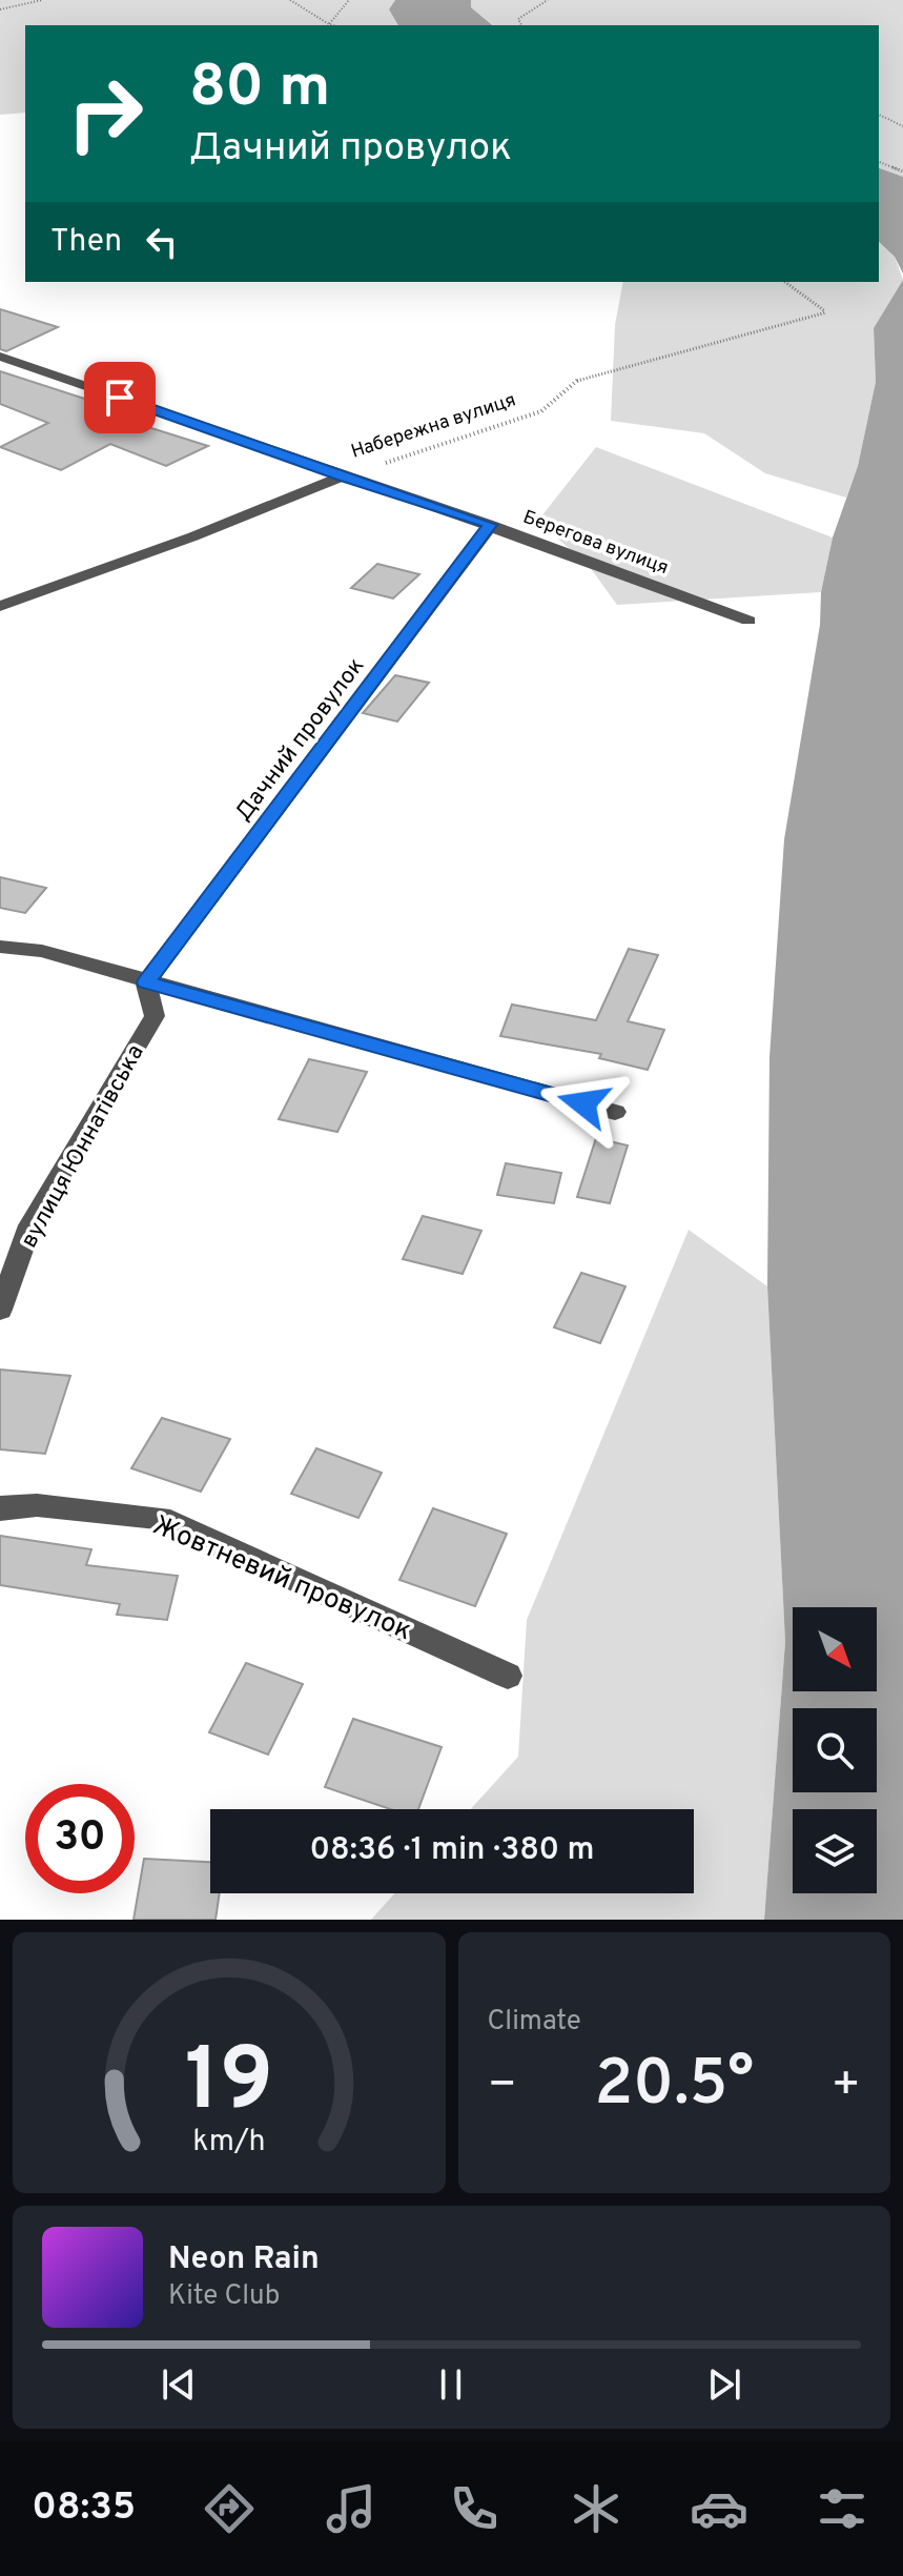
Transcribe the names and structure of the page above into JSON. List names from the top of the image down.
{
  "streets": {
    "street": [
      "Набережна вулиця",
      "Берегова вулиця",
      "Дачний провулок",
      "вулиця Юннатівська",
      "Жовтневий провулок"
    ]
  },
  "crossings": [
    ["Набережна вулиця", "Берегова вулиця"],
    ["Берегова вулиця", "Дачний провулок"],
    ["Дачний провулок", "вулиця Юннатівська"]
  ],
  "north": "bottom right",
  "page": {
    "turn": ["80 m", "Дачний провулок"],
    "then": "Then",
    "limit": "30",
    "trip": "08:36 · 1 min · 380 m",
    "tile": "Climate",
    "heat": ["−", "20.5°", "+"],
    "song": ["Neon Rain", "Kite Club"],
    "tabs": "08:35",
    "gauge": ["19", "km/h"]
  }
}
